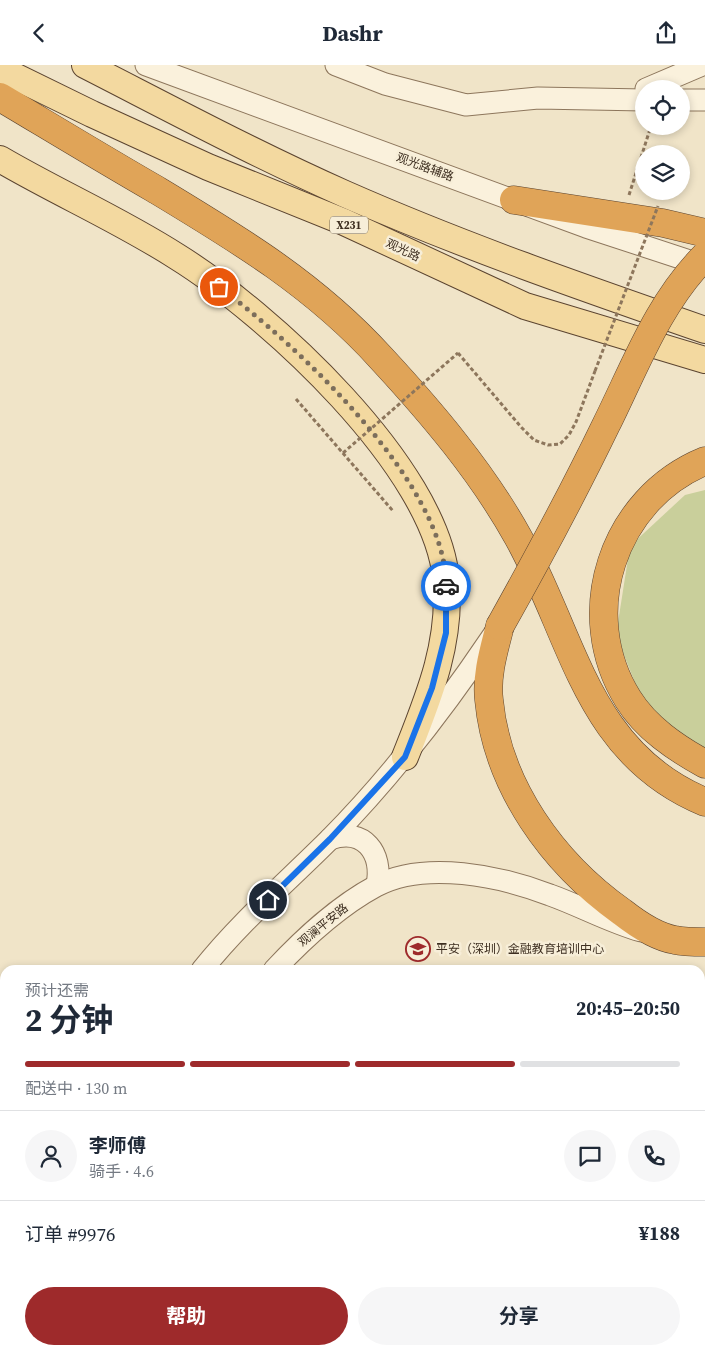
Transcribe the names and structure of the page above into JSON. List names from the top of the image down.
{
  "streets": {
    "main road": ["X231", "观光路"],
    "street": ["观光路辅路", "观澜平安路"]
  },
  "places": {
    "school or university": ["平安（深圳）金融教育培训中心"]
  },
  "page": {
    "header": "Dashr",
    "heading": ["2 分钟", "预计还需", "20:45–20:50"],
    "panel": [
      "李师傅",
      "骑手 · 4.6",
      "订单 #9976",
      "¥188"
    ],
    "bar": "配送中 · 130 m",
    "buttons": ["帮助", "分享"]
  }
}
